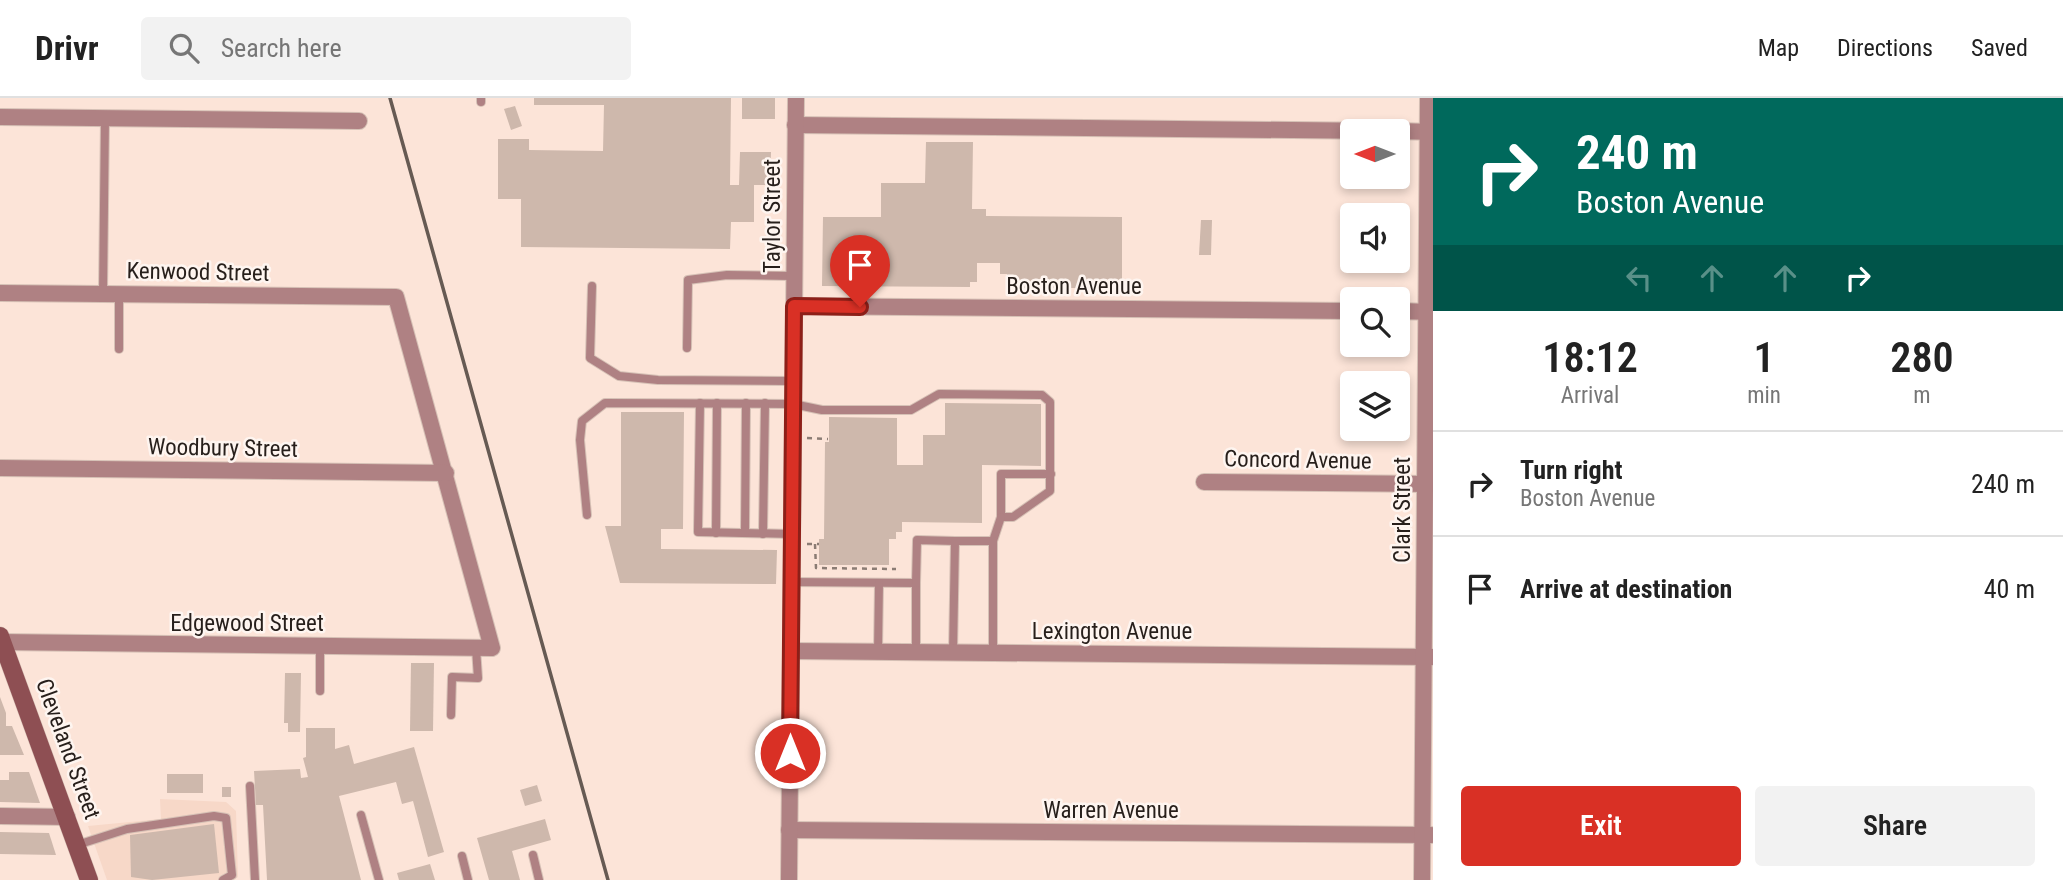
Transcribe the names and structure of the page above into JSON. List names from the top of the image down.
{
  "streets": {
    "main road": ["Cleveland Street"],
    "street": [
      "Taylor Street",
      "Kenwood Street",
      "Boston Avenue",
      "Woodbury Street",
      "Concord Avenue",
      "Clark Street",
      "Edgewood Street",
      "Lexington Avenue",
      "Warren Avenue"
    ]
  },
  "crossings": [
    ["Taylor Street", "Boston Avenue"],
    ["Taylor Street", "Lexington Avenue"],
    ["Taylor Street", "Warren Avenue"],
    ["Kenwood Street", "Woodbury Street"],
    ["Concord Avenue", "Clark Street"],
    ["Clark Street", "Lexington Avenue"],
    ["Clark Street", "Warren Avenue"],
    ["Edgewood Street", "Cleveland Street"]
  ],
  "north": "left",
  "page": {
    "header": "Drivr",
    "search": "Search here",
    "nav": ["Map", "Directions", "Saved"],
    "turn": ["240 m", "Boston Avenue"],
    "eta": [
      "18:12",
      "Arrival",
      "1",
      "min",
      "280",
      "m"
    ],
    "list": [
      {
        "name": "Turn right",
        "note": "Boston Avenue",
        "value": "240 m"
      },
      {
        "name": "Arrive at destination",
        "value": "40 m"
      }
    ],
    "buttons": ["Exit", "Share"]
  }
}
